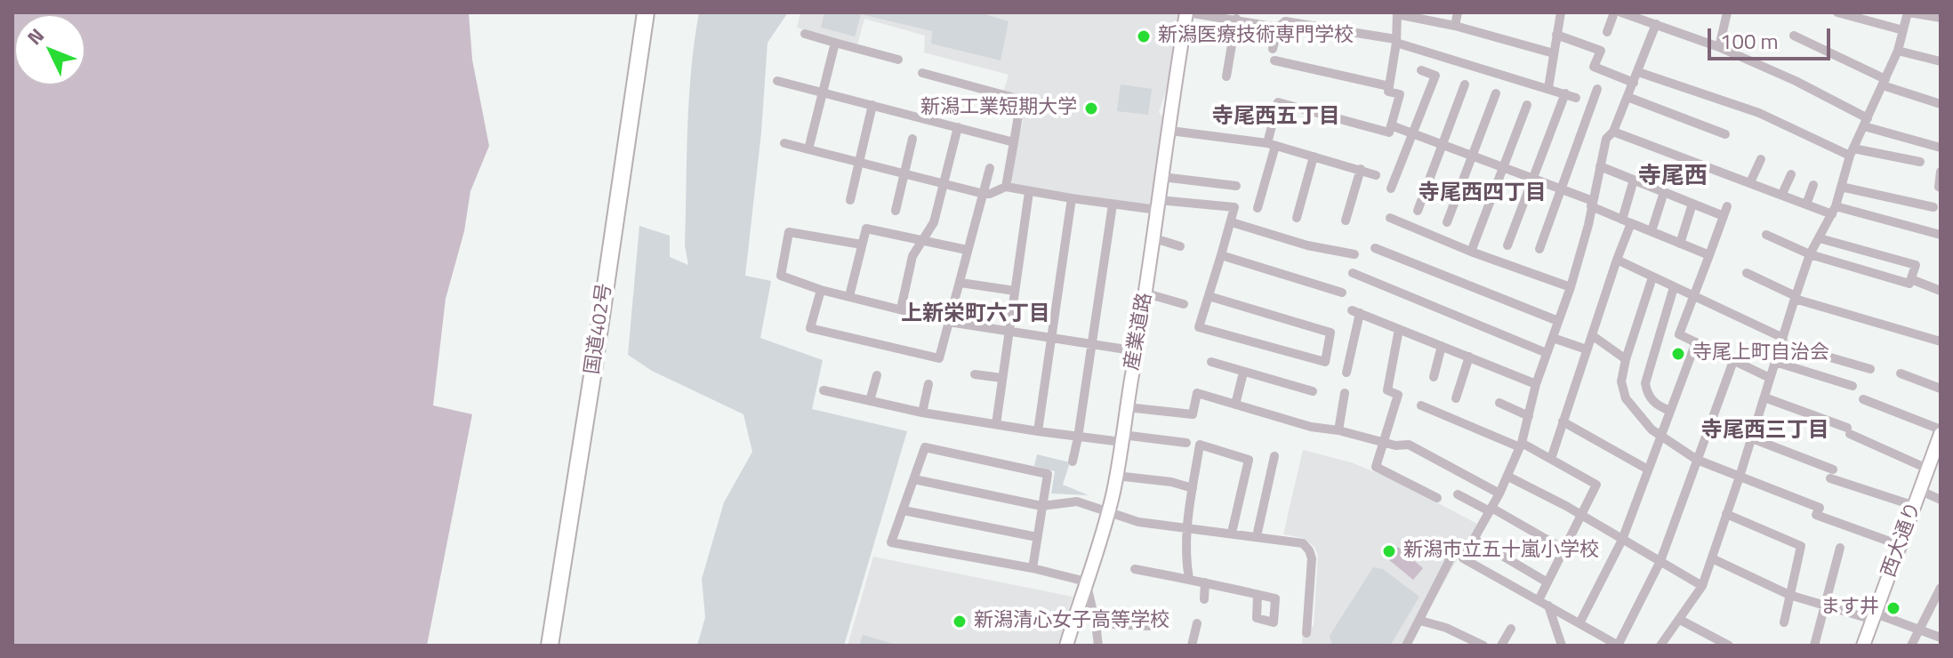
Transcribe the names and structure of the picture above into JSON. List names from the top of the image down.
{
  "streets": {
    "highway": ["国道402号"],
    "street": ["産業道路", "西大通り"]
  },
  "districts": [
    "寺尾西五丁目",
    "寺尾西",
    "寺尾西四丁目",
    "上新栄町六丁目",
    "寺尾西三丁目"
  ],
  "places": [
    "新潟医療技術専門学校",
    "新潟工業短期大学",
    "寺尾上町自治会",
    "新潟市立五十嵐小学校",
    "ます井",
    "新潟清心女子高等学校"
  ],
  "scale_bar": "100 m",
  "north": "top left"
}
